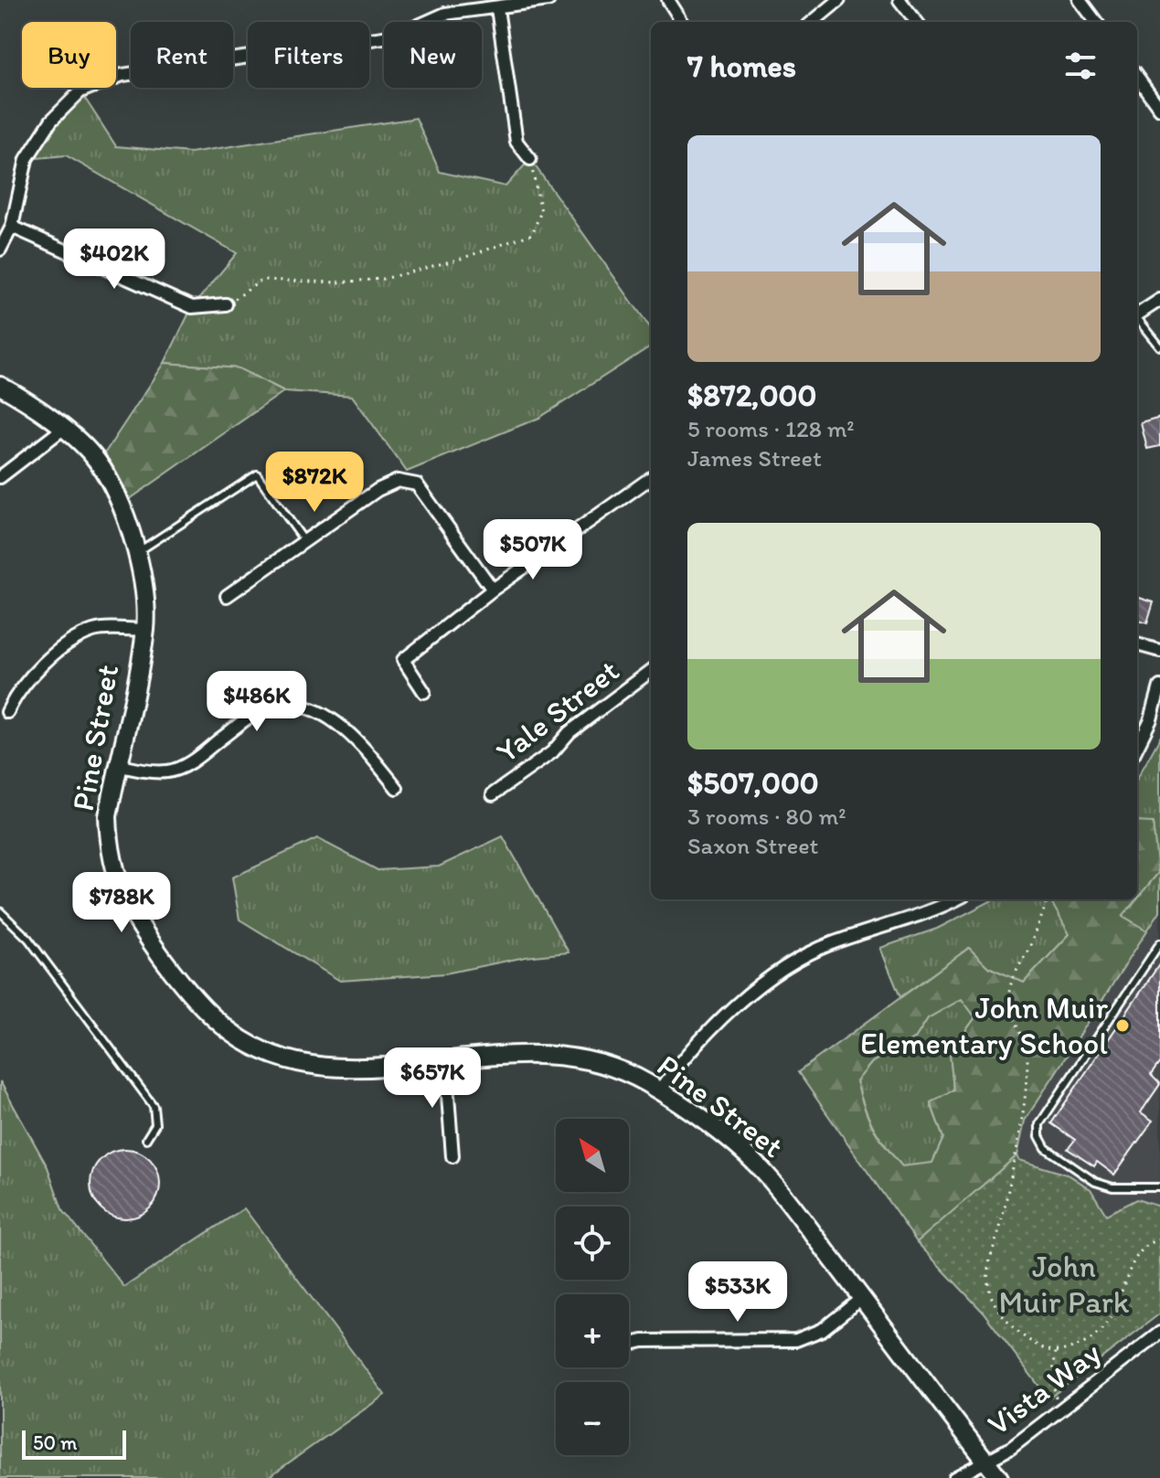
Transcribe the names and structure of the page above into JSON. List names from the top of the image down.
{
  "streets": {
    "street": ["Yale Street", "Pine Street", "Vista Way"]
  },
  "crossings": [
    ["Pine Street", "Vista Way"]
  ],
  "parks": ["John Muir Park"],
  "places": ["John Muir Elementary School"],
  "scale_bar": "50 m",
  "north": "top left",
  "page": {
    "chip": [
      "Buy",
      "Rent",
      "Filters",
      "New"
    ],
    "heading": "7 homes",
    "list": [
      {
        "name": "$872,000",
        "note": "5 rooms · 128 m² · James Street"
      },
      {
        "name": "$507,000",
        "note": "3 rooms · 80 m² · Saxon Street"
      }
    ],
    "price": [
      "$402K",
      "$872K",
      "$507K",
      "$486K",
      "$788K",
      "$657K",
      "$533K"
    ],
    "map_buttons": ["+", "−"],
    "scale": "50 m"
  }
}
